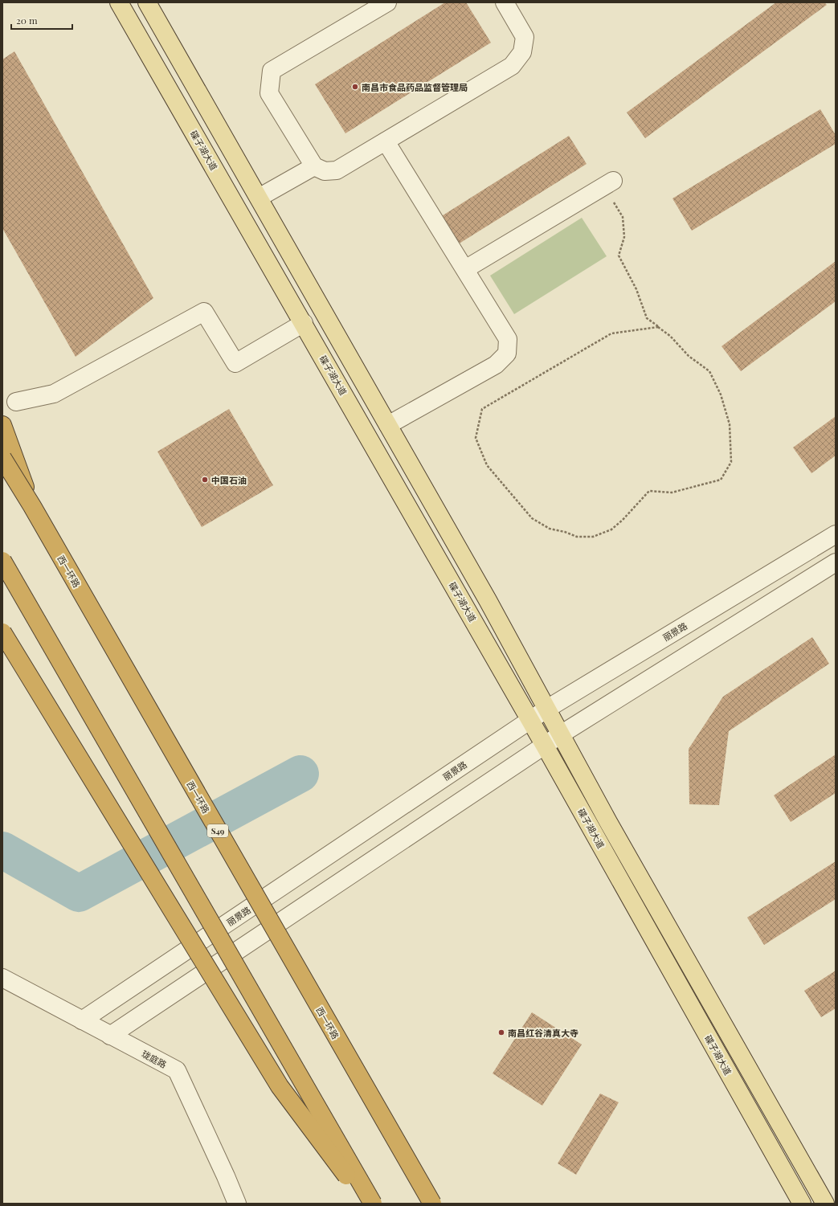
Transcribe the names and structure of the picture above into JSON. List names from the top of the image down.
{
  "streets": {
    "highway": ["西一环路", "S49"],
    "main road": ["碟子湖大道"],
    "street": ["丽景路", "珑庭路"]
  },
  "crossings": [
    ["碟子湖大道", "丽景路"],
    ["丽景路", "珑庭路"]
  ],
  "places": ["南昌市食品药品监督管理局", "中国石油", "南昌红谷清真大寺"],
  "scale_bar": "20 m"
}
